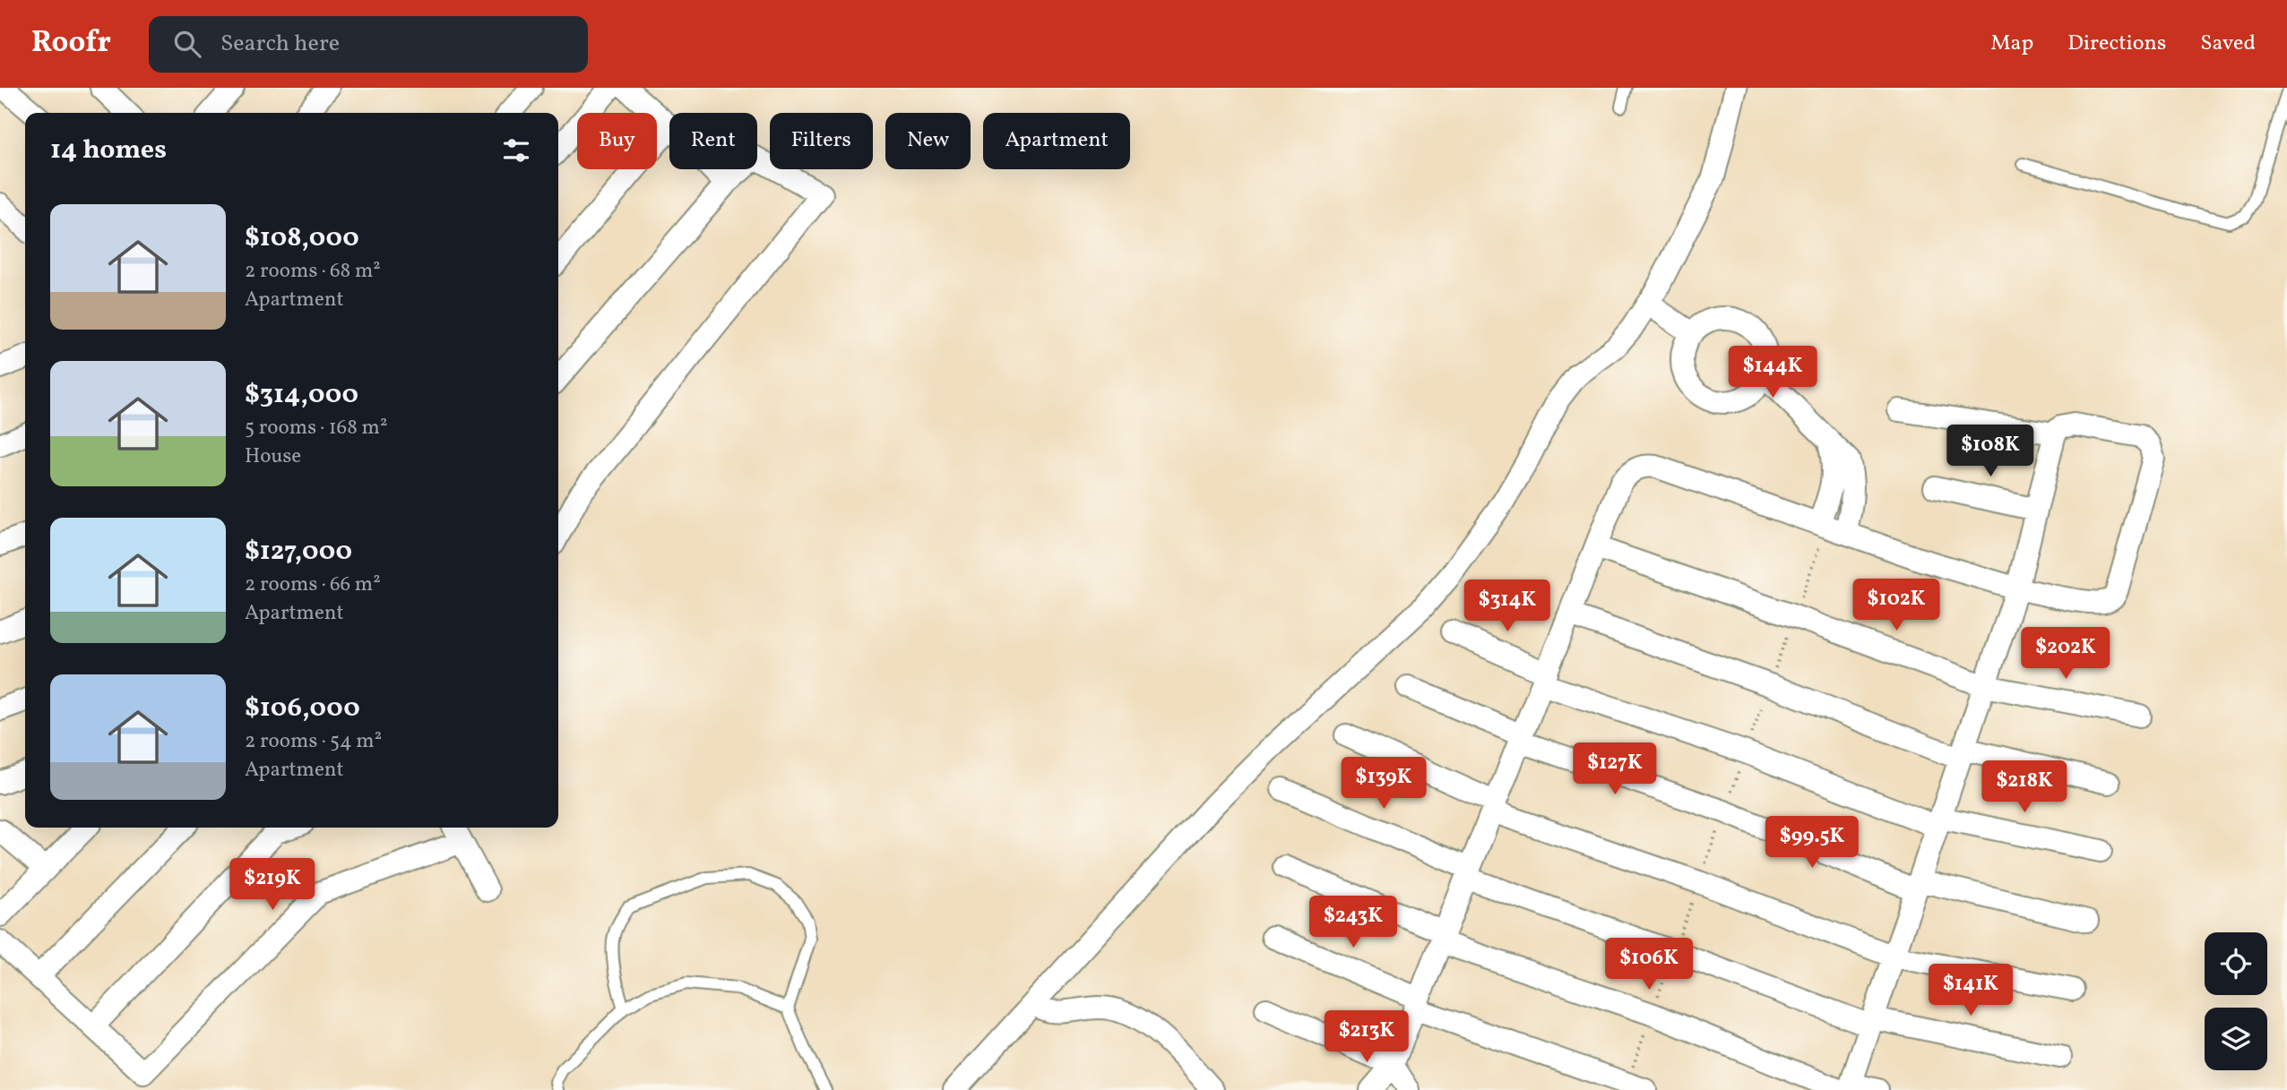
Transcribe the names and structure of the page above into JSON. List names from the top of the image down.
{
  "page": {
    "header": "Roofr",
    "search": "Search here",
    "nav": ["Map", "Directions", "Saved"],
    "chip": [
      "Buy",
      "Rent",
      "Filters",
      "New",
      "Apartment"
    ],
    "heading": "14 homes",
    "list": [
      {
        "name": "$108,000",
        "note": "2 rooms · 68 m² · Apartment"
      },
      {
        "name": "$314,000",
        "note": "5 rooms · 168 m² · House"
      },
      {
        "name": "$127,000",
        "note": "2 rooms · 66 m² · Apartment"
      },
      {
        "name": "$106,000",
        "note": "2 rooms · 54 m² · Apartment"
      }
    ],
    "price": [
      "$144K",
      "$108K",
      "$102K",
      "$314K",
      "$202K",
      "$127K",
      "$139K",
      "$218K",
      "$99.5K",
      "$219K",
      "$243K",
      "$106K",
      "$141K",
      "$213K"
    ]
  }
}
